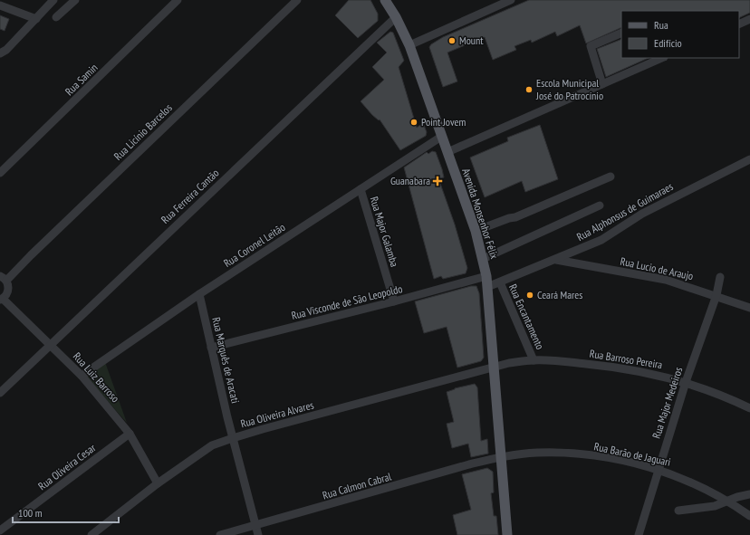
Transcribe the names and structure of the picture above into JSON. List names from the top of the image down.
{
  "streets": {
    "main road": ["Avenida Monsenhor Félix"],
    "street": [
      "Rua Samin",
      "Rua Licínio Barcelos",
      "Rua Ferreira Cantão",
      "Rua Alphonsus de Guimaraes",
      "Rua Major Galamba",
      "Rua Coronel Leitão",
      "Rua Lucio de Araujo",
      "Rua Visconde de São Leopoldo",
      "Rua Encantamento",
      "Rua Barroso Pereira",
      "Rua Marquês de Aracati",
      "Rua Luiz Barroso",
      "Rua Major Medeiros",
      "Rua Oliveira Alvares",
      "Rua Barão de Jaguari",
      "Rua Oliveira Cesar",
      "Rua Calmon Cabral"
    ]
  },
  "crossings": [
    ["Rua Ferreira Cantão", "Avenida Monsenhor Félix"],
    ["Rua Ferreira Cantão", "Rua Luiz Barroso"],
    ["Rua Alphonsus de Guimaraes", "Avenida Monsenhor Félix"],
    ["Rua Alphonsus de Guimaraes", "Rua Lucio de Araujo"],
    ["Rua Alphonsus de Guimaraes", "Rua Encantamento"],
    ["Avenida Monsenhor Félix", "Rua Coronel Leitão"],
    ["Avenida Monsenhor Félix", "Rua Visconde de São Leopoldo"],
    ["Avenida Monsenhor Félix", "Rua Barroso Pereira"],
    ["Avenida Monsenhor Félix", "Rua Oliveira Alvares"],
    ["Avenida Monsenhor Félix", "Rua Barão de Jaguari"],
    ["Avenida Monsenhor Félix", "Rua Calmon Cabral"],
    ["Rua Major Galamba", "Rua Coronel Leitão"],
    ["Rua Major Galamba", "Rua Visconde de São Leopoldo"],
    ["Rua Coronel Leitão", "Rua Marquês de Aracati"],
    ["Rua Coronel Leitão", "Rua Luiz Barroso"],
    ["Rua Lucio de Araujo", "Rua Major Medeiros"],
    ["Rua Visconde de São Leopoldo", "Rua Marquês de Aracati"],
    ["Rua Encantamento", "Rua Barroso Pereira"],
    ["Rua Barroso Pereira", "Rua Major Medeiros"],
    ["Rua Barroso Pereira", "Rua Oliveira Alvares"],
    ["Rua Marquês de Aracati", "Rua Oliveira Alvares"],
    ["Rua Marquês de Aracati", "Rua Calmon Cabral"],
    ["Rua Luiz Barroso", "Rua Oliveira Alvares"],
    ["Rua Luiz Barroso", "Rua Oliveira Cesar"],
    ["Rua Major Medeiros", "Rua Barão de Jaguari"],
    ["Rua Barão de Jaguari", "Rua Calmon Cabral"]
  ],
  "places": {
    "other": [
      "Mount",
      "Escola Municipal José do Patrocínio",
      "Point Jovem",
      "Ceará Mares"
    ],
    "health": ["Guanabara"]
  },
  "legend": ["Rua", "Edifício"],
  "scale_bar": "100 m"
}
